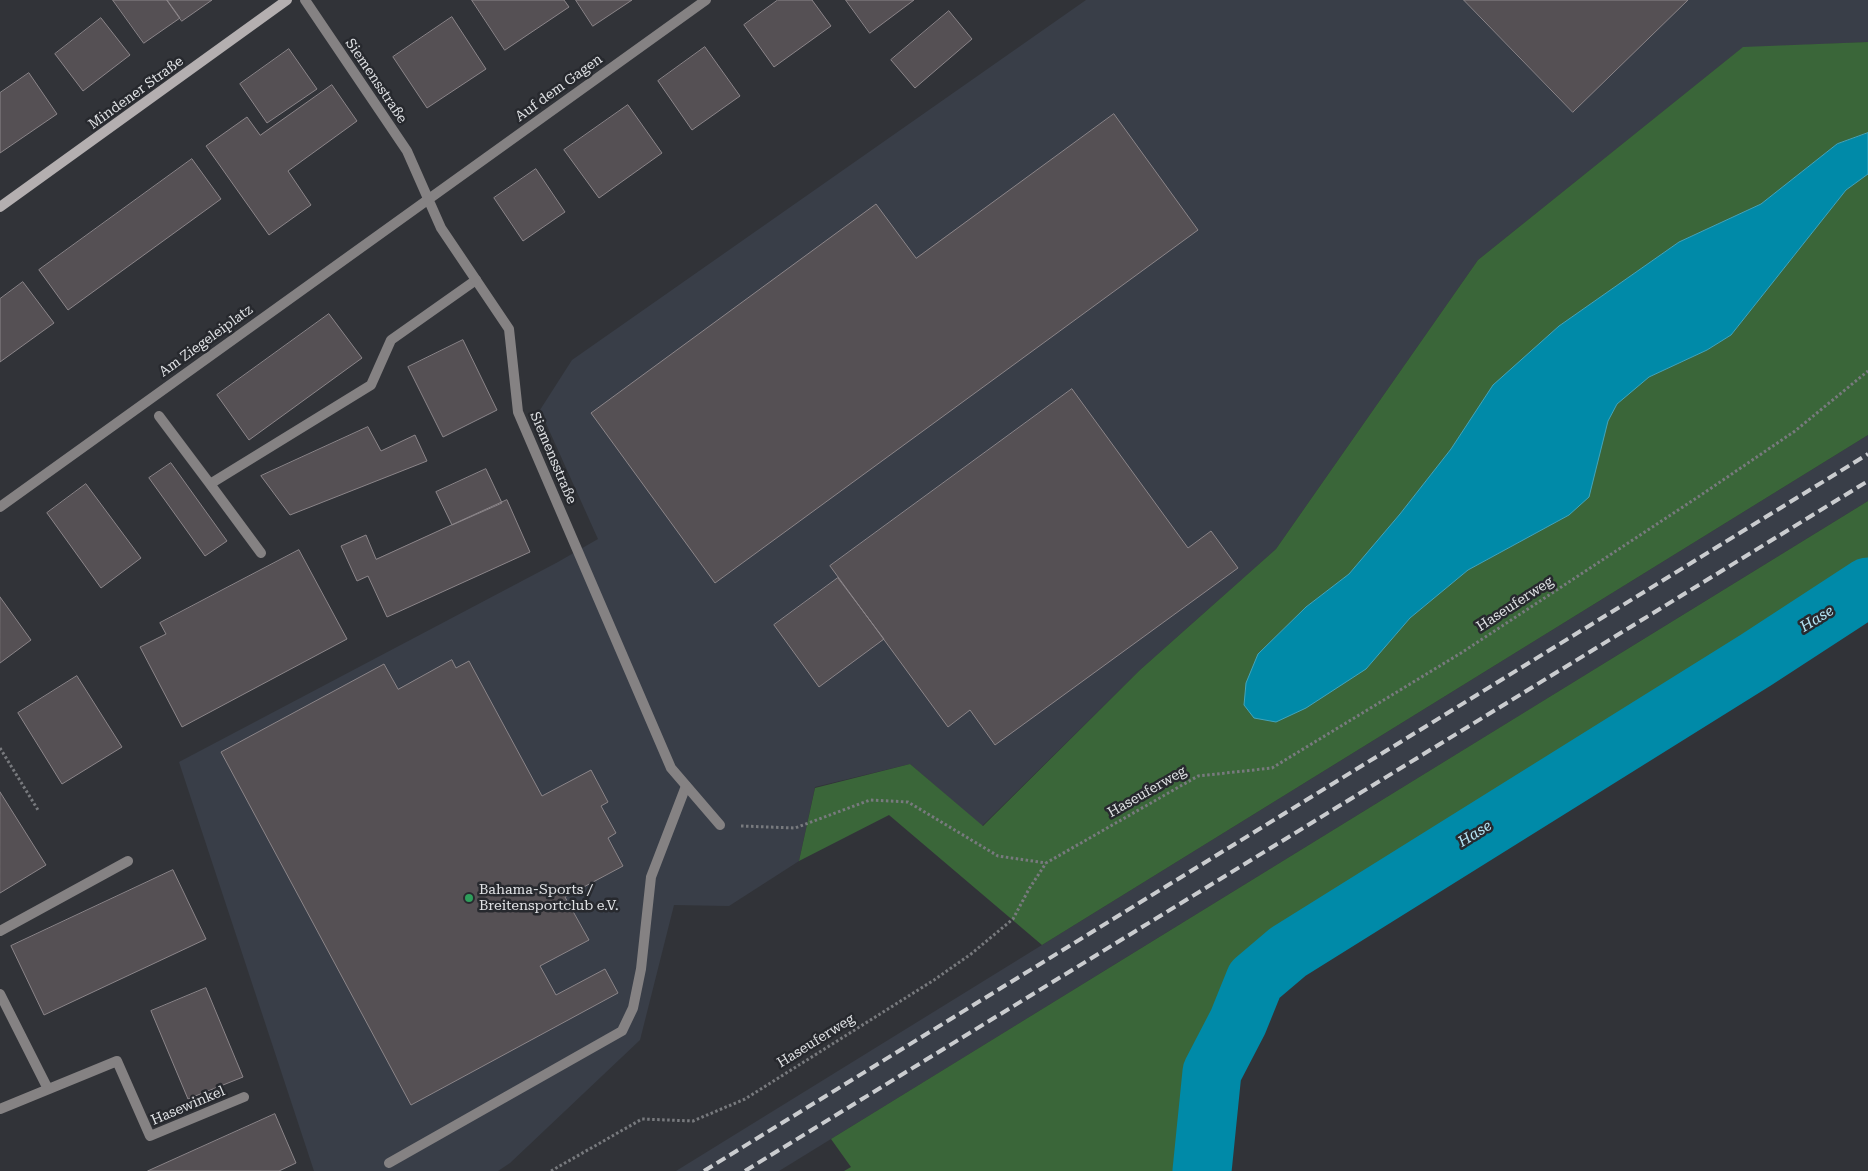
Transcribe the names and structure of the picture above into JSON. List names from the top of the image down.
{
  "streets": {
    "main road": ["Mindener Straße"],
    "street": [
      "Siemensstraße",
      "Auf dem Gagen",
      "Am Ziegeleiplatz",
      "Hasewinkel"
    ],
    "path": ["Haseuferweg"]
  },
  "crossings": [
    ["Siemensstraße", "Auf dem Gagen"],
    ["Siemensstraße", "Am Ziegeleiplatz"],
    ["Auf dem Gagen", "Am Ziegeleiplatz"]
  ],
  "water": ["Hase"],
  "places": ["Bahama-Sports / Breitensportclub e.V."]
}
